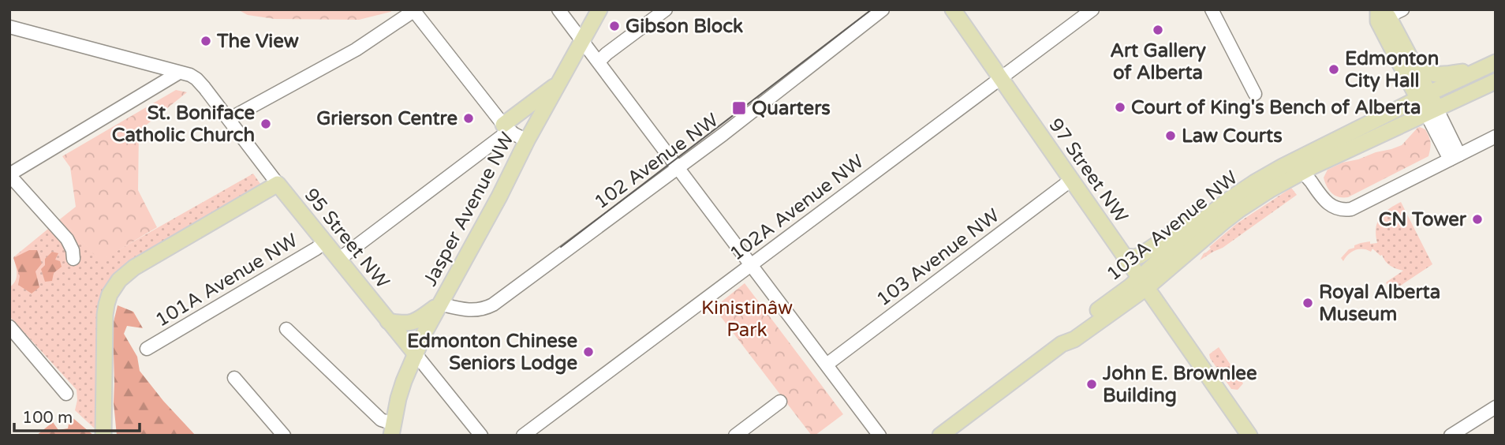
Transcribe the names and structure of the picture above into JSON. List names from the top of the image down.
{
  "streets": {
    "main road": [
      "97 Street NW",
      "Jasper Avenue NW",
      "103A Avenue NW",
      "95 Street NW"
    ],
    "street": [
      "102 Avenue NW",
      "102A Avenue NW",
      "103 Avenue NW",
      "101A Avenue NW"
    ]
  },
  "crossings": [
    ["102 Avenue NW", "Jasper Avenue NW"],
    ["97 Street NW", "102A Avenue NW"],
    ["97 Street NW", "103A Avenue NW"],
    ["97 Street NW", "103 Avenue NW"],
    ["Jasper Avenue NW", "95 Street NW"],
    ["95 Street NW", "101A Avenue NW"]
  ],
  "parks": ["Kinistinâw Park"],
  "places": {
    "other": [
      "Gibson Block",
      "Art Gallery of Alberta",
      "The View",
      "Edmonton City Hall",
      "Court of King's Bench of Alberta",
      "Grierson Centre",
      "St. Boniface Catholic Church",
      "Law Courts",
      "CN Tower",
      "Royal Alberta Museum",
      "Edmonton Chinese Seniors Lodge",
      "John E. Brownlee Building"
    ],
    "transit": ["Quarters"]
  },
  "scale_bar": "100 m"
}
